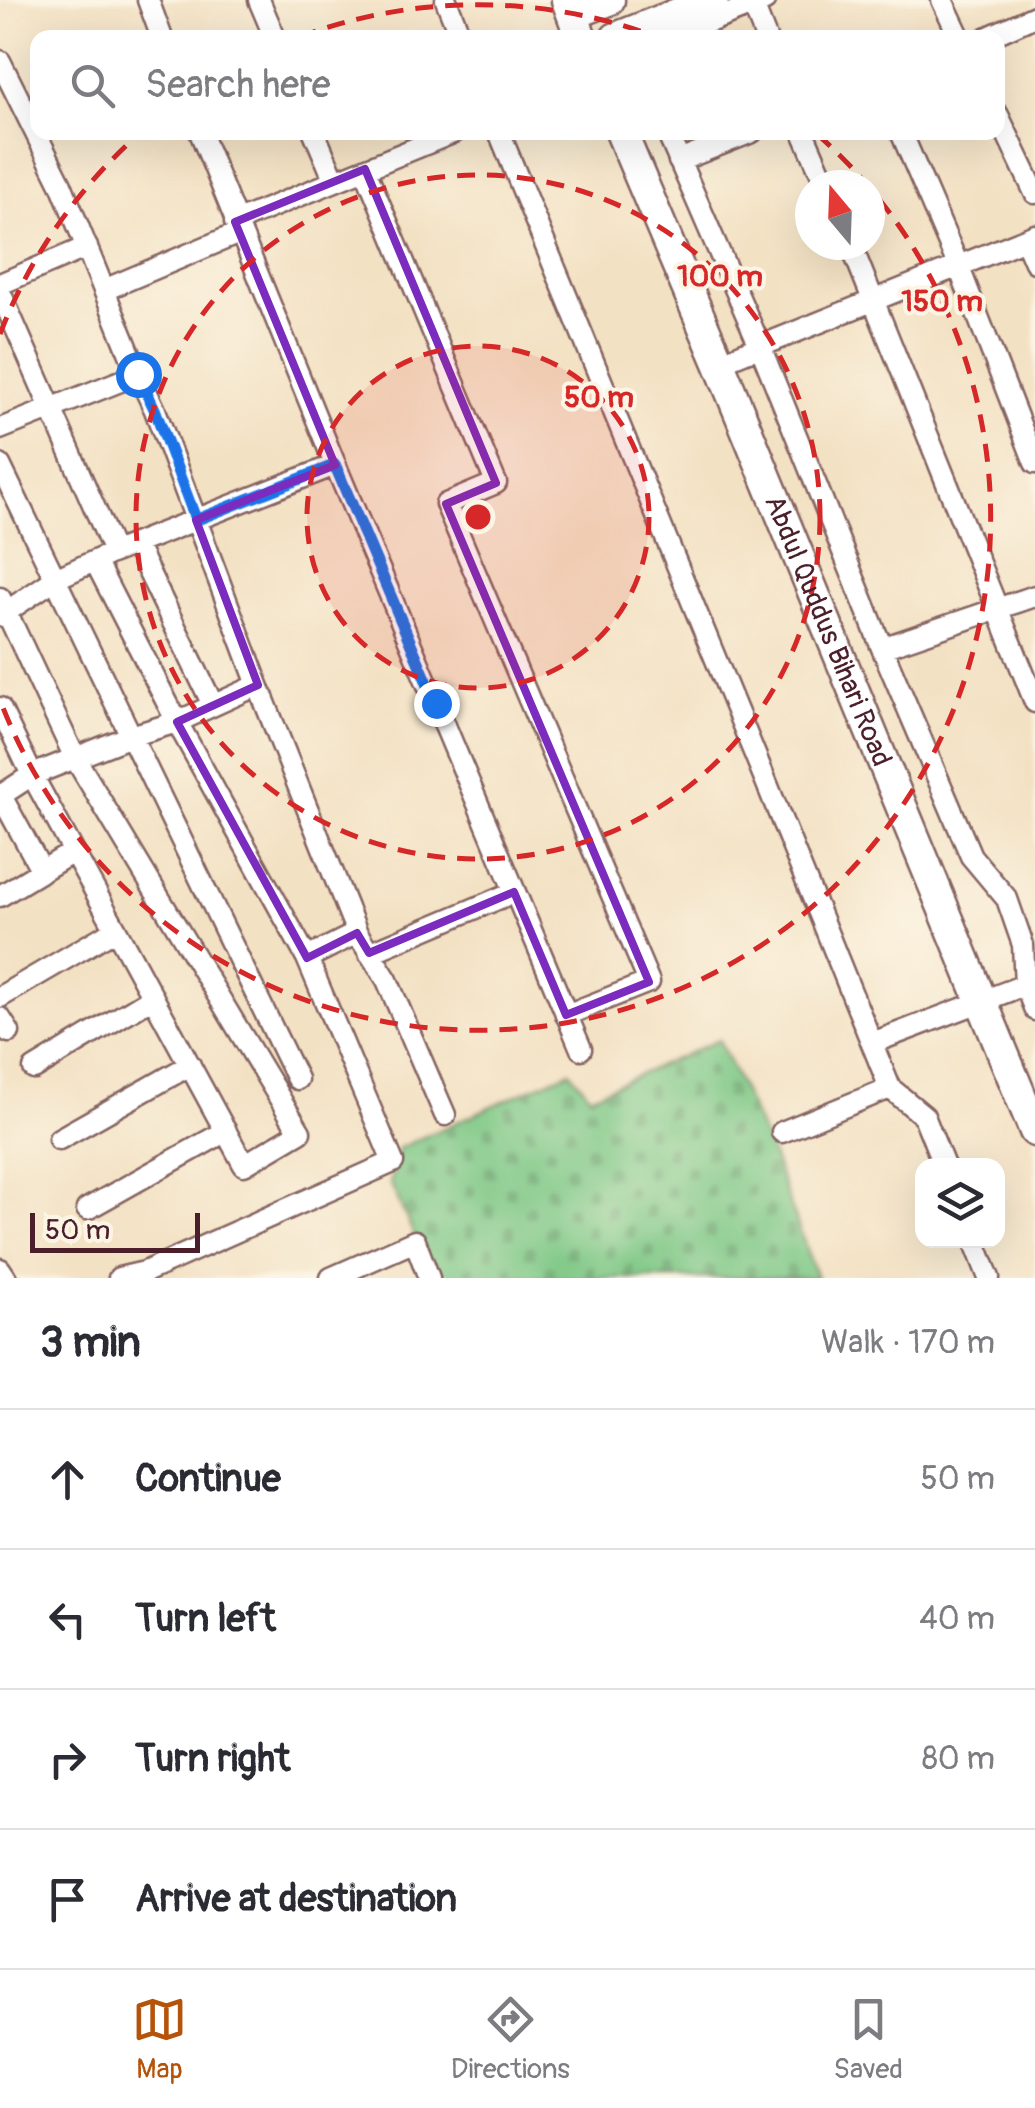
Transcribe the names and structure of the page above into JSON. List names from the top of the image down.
{
  "streets": {
    "main road": ["Abdul Quddus Bihari Road"]
  },
  "scale_bar": "50 m",
  "north": "top",
  "page": {
    "search": "Search here",
    "scale": "50 m",
    "heading": ["3 min", "Walk · 170 m"],
    "list": [
      ["Continue", "50 m"],
      ["Turn left", "40 m"],
      ["Turn right", "80 m"],
      "Arrive at destination"
    ],
    "nav": ["Map", "Directions", "Saved"]
  },
  "rings": ["100 m", "150 m", "50 m"]
}
